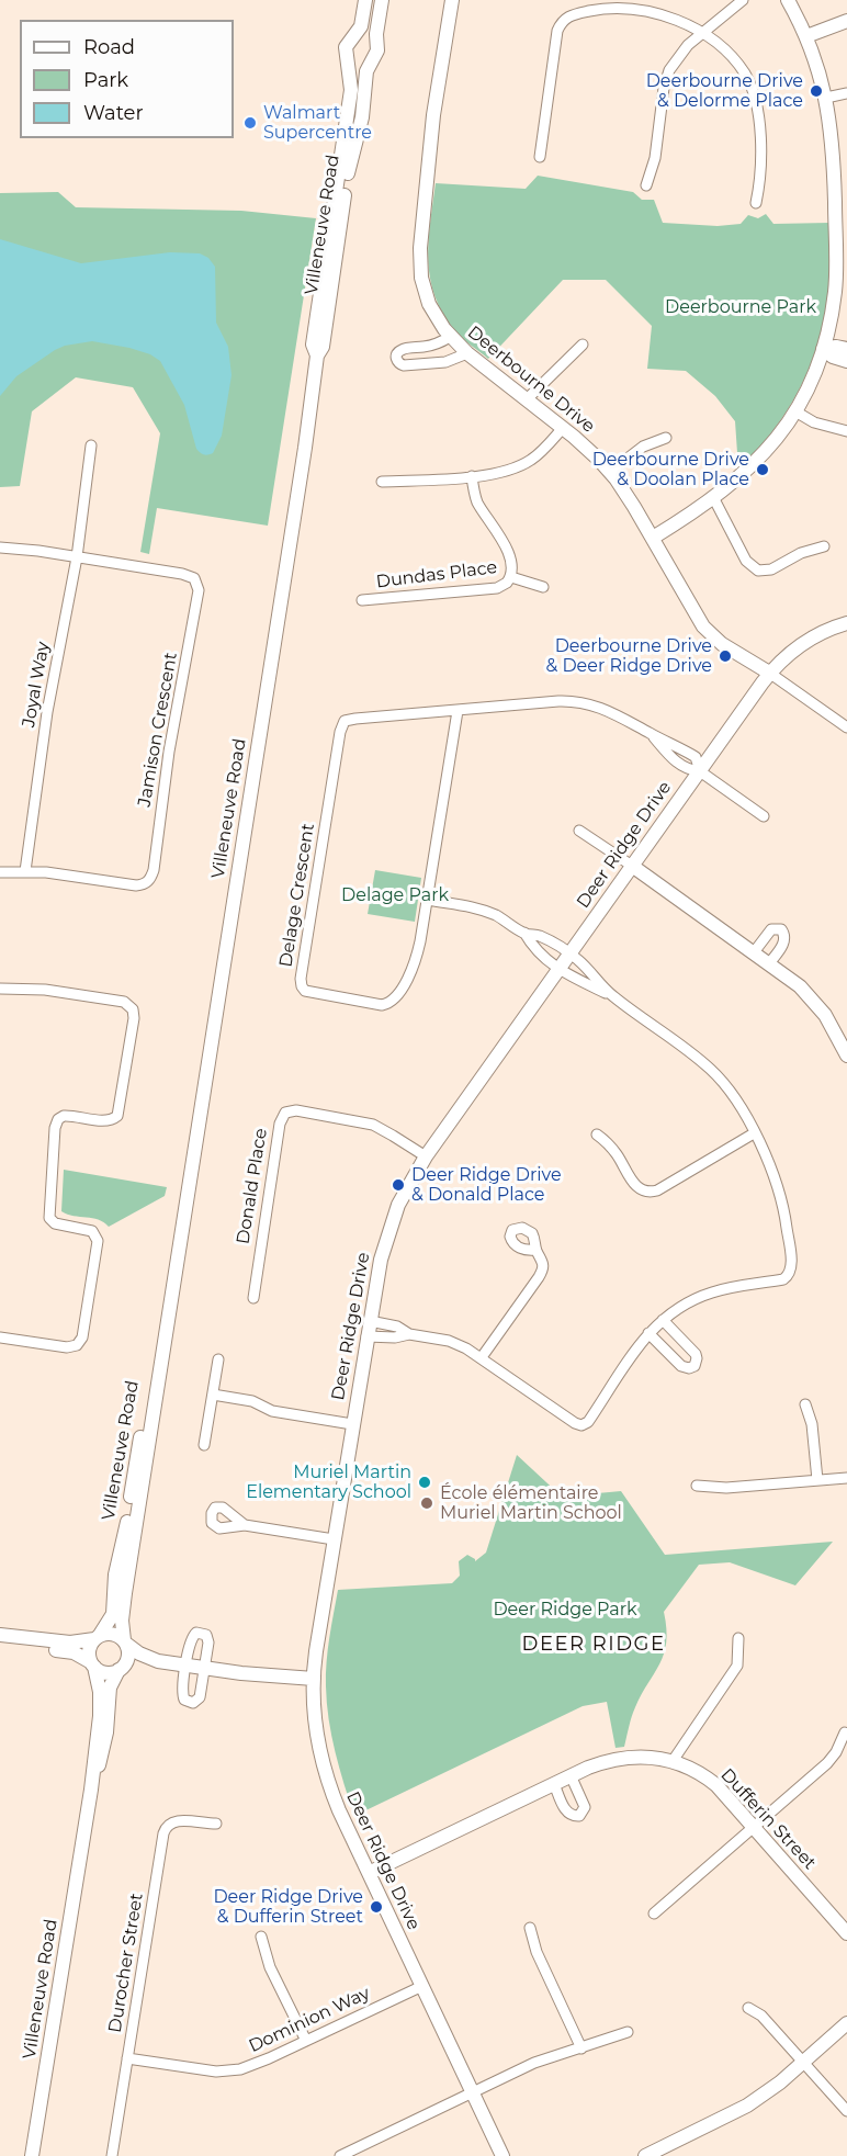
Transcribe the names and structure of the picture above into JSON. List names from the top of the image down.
{
  "streets": {
    "street": [
      "Villeneuve Road",
      "Deerbourne Drive",
      "Dundas Place",
      "Joyal Way",
      "Jamison Crescent",
      "Deer Ridge Drive",
      "Delage Crescent",
      "Donald Place",
      "Dufferin Street",
      "Durocher Street",
      "Dominion Way"
    ]
  },
  "crossings": [
    ["Deerbourne Drive", "Deer Ridge Drive"],
    ["Joyal Way", "Jamison Crescent"],
    ["Deer Ridge Drive", "Delage Crescent"],
    ["Deer Ridge Drive", "Donald Place"],
    ["Deer Ridge Drive", "Dufferin Street"],
    ["Deer Ridge Drive", "Dominion Way"],
    ["Durocher Street", "Dominion Way"]
  ],
  "districts": ["DEER RIDGE"],
  "parks": ["Deerbourne Park", "Delage Park", "Deer Ridge Park"],
  "places": [
    "Deerbourne Drive & Delorme Place",
    "Walmart Supercentre",
    "Deerbourne Drive & Doolan Place",
    "Deerbourne Drive & Deer Ridge Drive",
    "Deer Ridge Drive & Donald Place",
    "Muriel Martin Elementary School",
    "École élémentaire Muriel Martin School",
    "Deer Ridge Drive & Dufferin Street"
  ],
  "legend": ["Road", "Park", "Water"]
}
